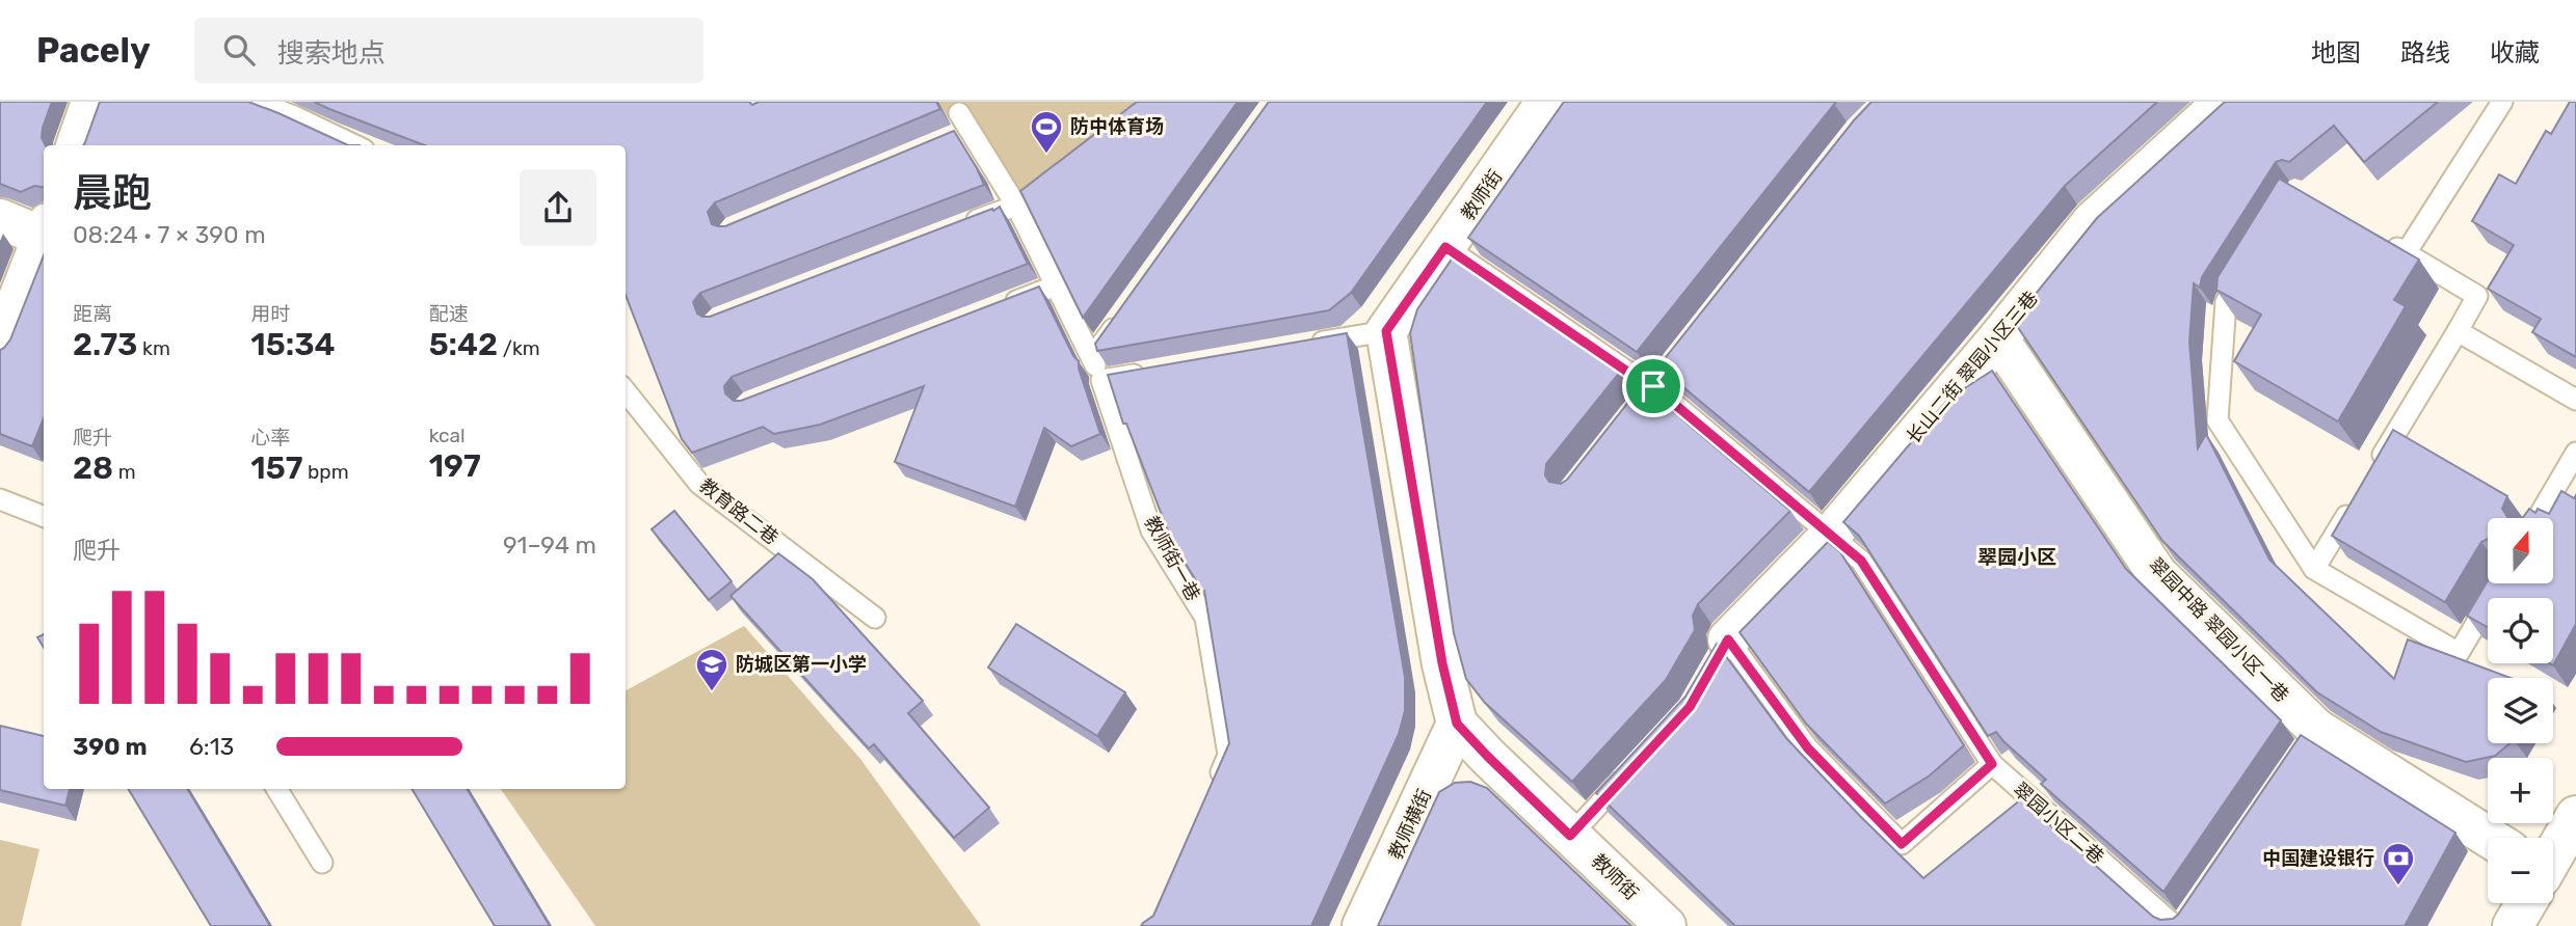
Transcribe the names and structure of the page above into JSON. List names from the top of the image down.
{
  "streets": {
    "main road": [
      "教师街",
      "长山二街 翠园小区三巷",
      "翠园中路 翠园小区一巷",
      "教师横街"
    ],
    "lane": ["教育路二巷", "教师街一巷", "翠园小区二巷"]
  },
  "crossings": [
    ["教师街", "翠园小区二巷"],
    ["教师街", "教师横街"],
    ["长山二街 翠园小区三巷", "翠园中路 翠园小区一巷"],
    ["长山二街 翠园小区三巷", "翠园小区二巷"]
  ],
  "districts": ["翠园小区"],
  "places": {
    "sports": ["防中体育场"],
    "school or university": ["防城区第一小学"],
    "bank": ["中国建设银行"]
  },
  "north": "top",
  "page": {
    "header": "Pacely",
    "search": "搜索地点",
    "nav": ["地图", "路线", "收藏"],
    "heading": ["晨跑", "08:24 · 7 × 390 m"],
    "stats": [
      ["距离", "2.73 km"],
      ["用时", "15:34"],
      ["配速", "5:42 /km"],
      ["爬升", "28 m"],
      ["心率", "157 bpm"],
      ["kcal", "197"]
    ],
    "chart": ["爬升", "91–94 m"],
    "map_buttons": ["+", "−"],
    "list": [
      {
        "name": "390 m",
        "note": "6:13"
      }
    ]
  }
}
